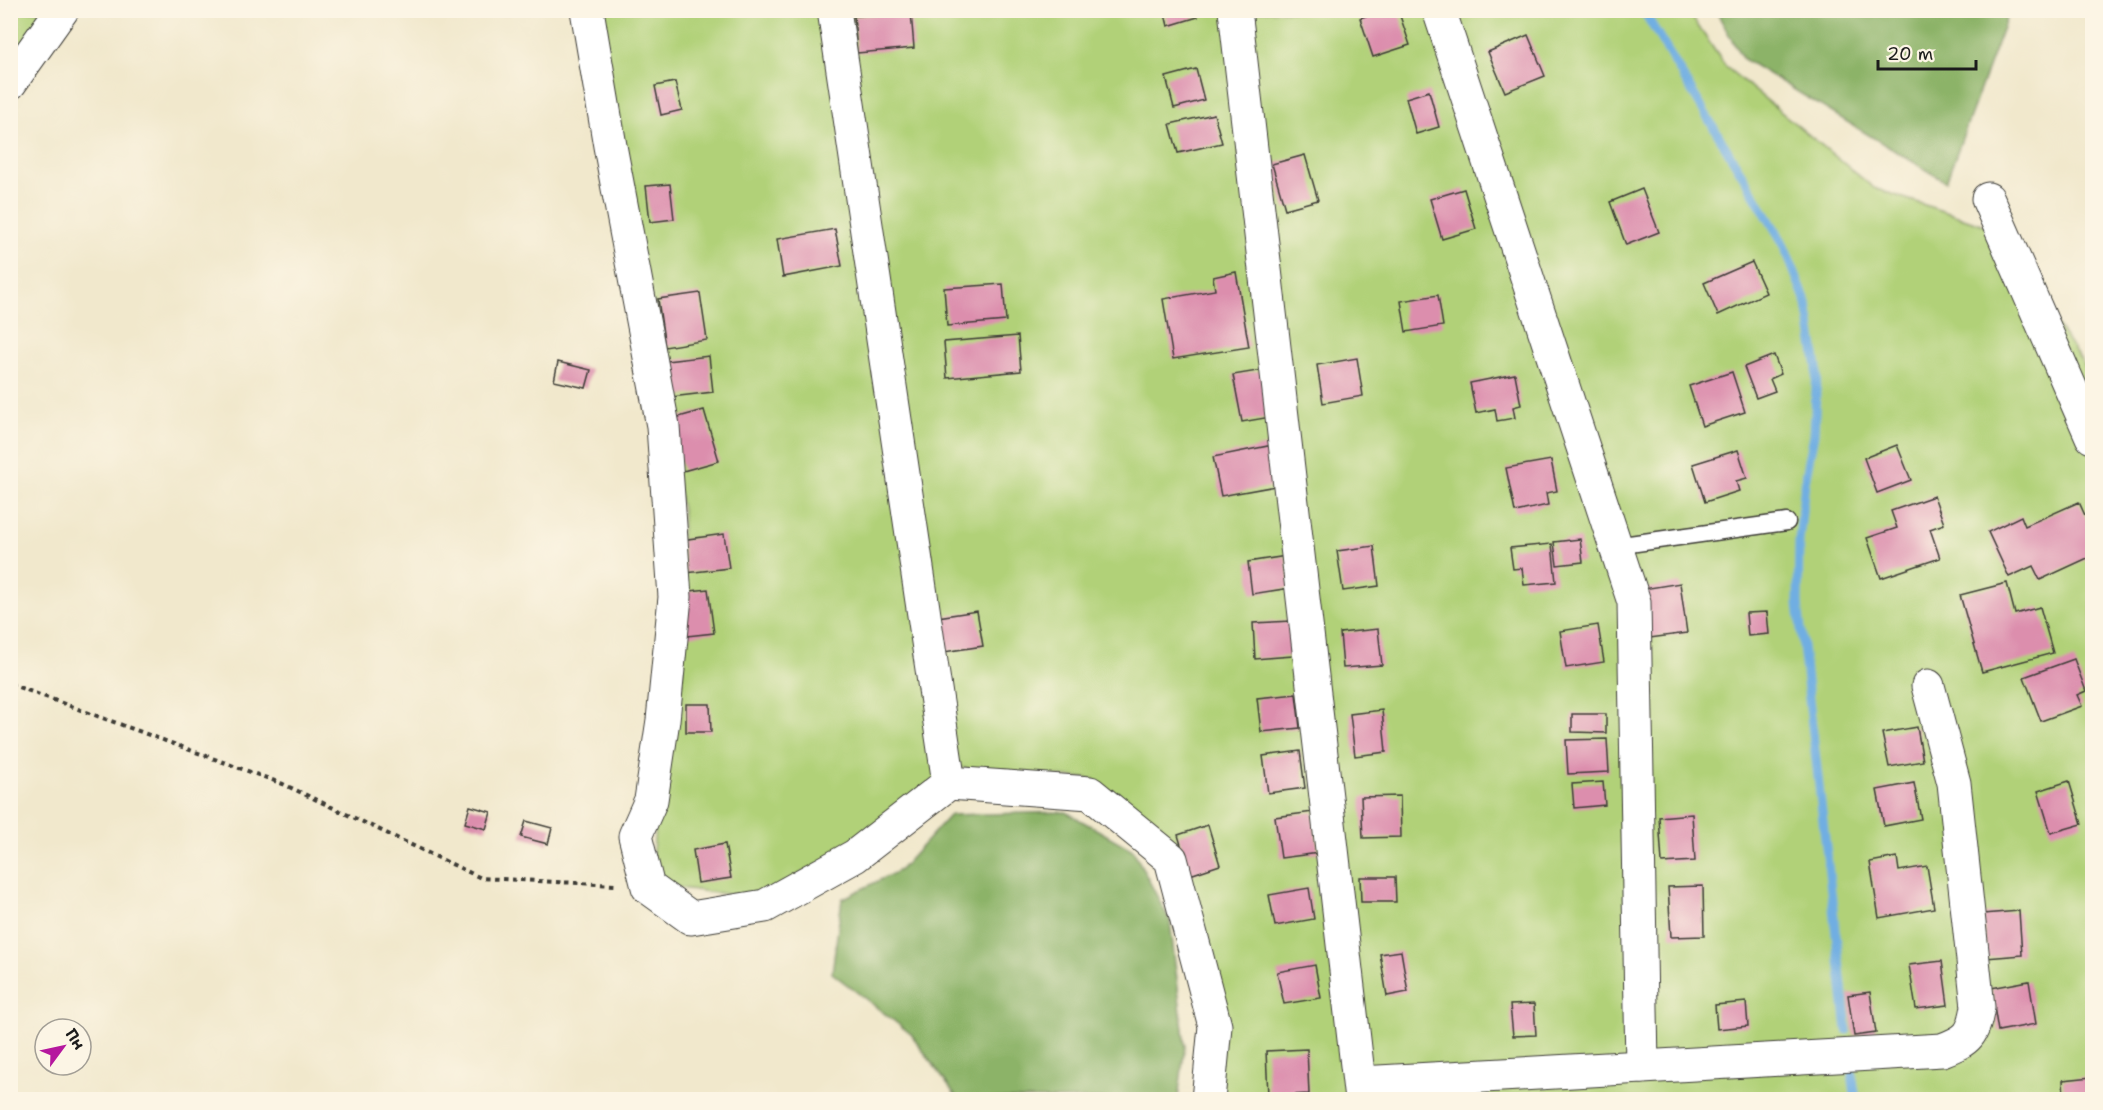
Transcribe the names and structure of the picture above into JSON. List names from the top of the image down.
{
  "scale_bar": "20 m",
  "north": "top right"
}
